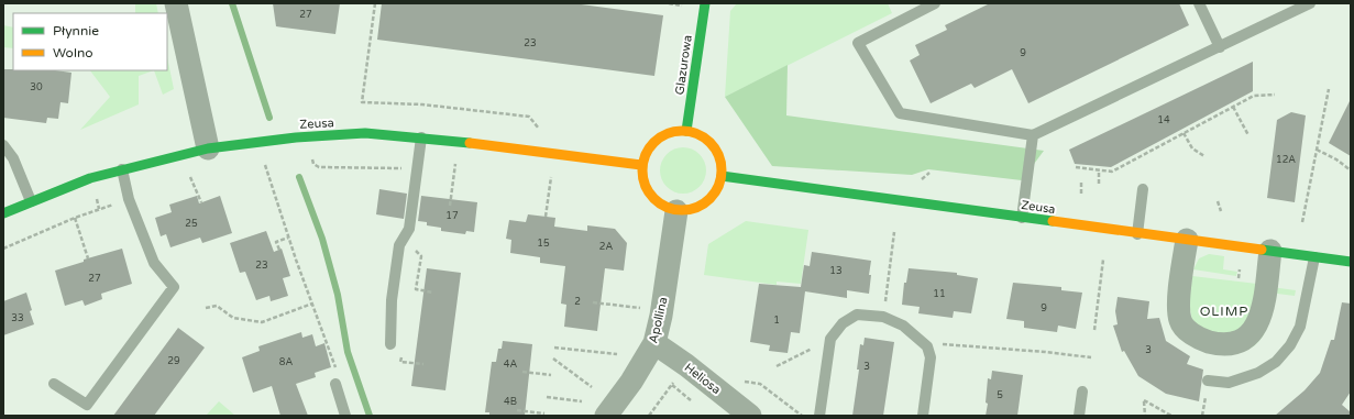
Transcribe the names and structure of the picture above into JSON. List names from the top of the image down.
{
  "streets": {
    "street": [
      "Glazurowa",
      "Zeusa",
      "Apollina",
      "Heliosa"
    ]
  },
  "crossings": [
    ["Glazurowa", "Zeusa"],
    ["Glazurowa", "Apollina"],
    ["Zeusa", "Apollina"],
    ["Apollina", "Heliosa"]
  ],
  "districts": ["OLIMP"],
  "house_numbers": [
    "27",
    "23",
    "9",
    "30",
    "14",
    "12A",
    "17",
    "25",
    "15",
    "2A",
    "23",
    "13",
    "27",
    "11",
    "2",
    "9",
    "33",
    "1",
    "3",
    "29",
    "8A",
    "4A",
    "3",
    "5",
    "4B"
  ],
  "legend": ["Płynnie", "Wolno"]
}
